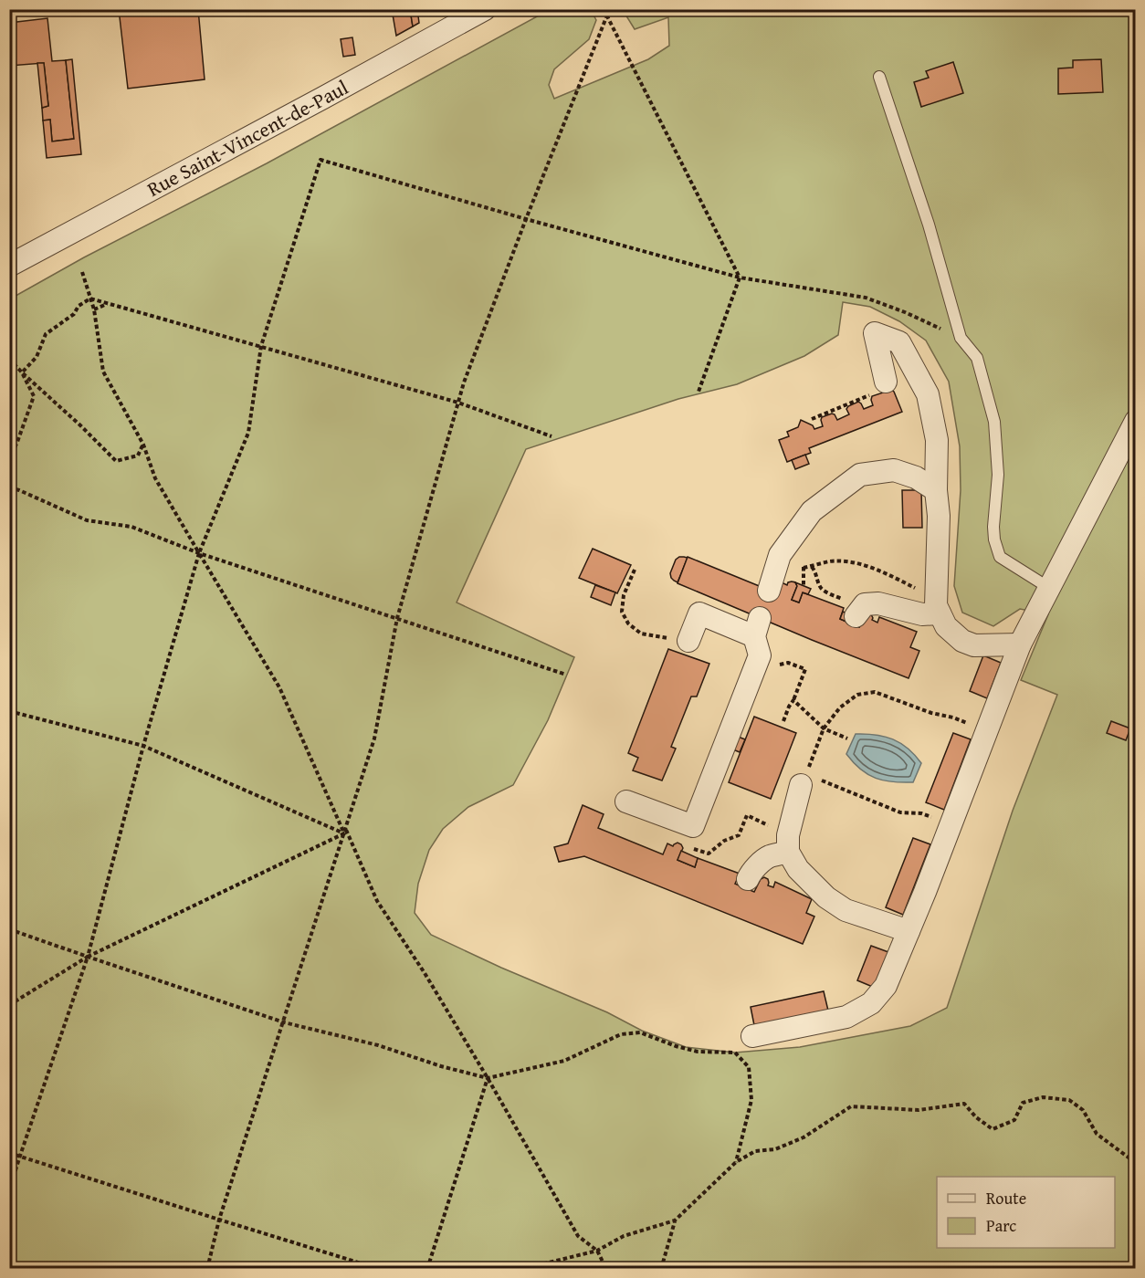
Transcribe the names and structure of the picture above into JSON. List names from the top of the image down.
{
  "streets": {
    "street": ["Rue Saint-Vincent-de-Paul"]
  },
  "legend": ["Route", "Parc"]
}
